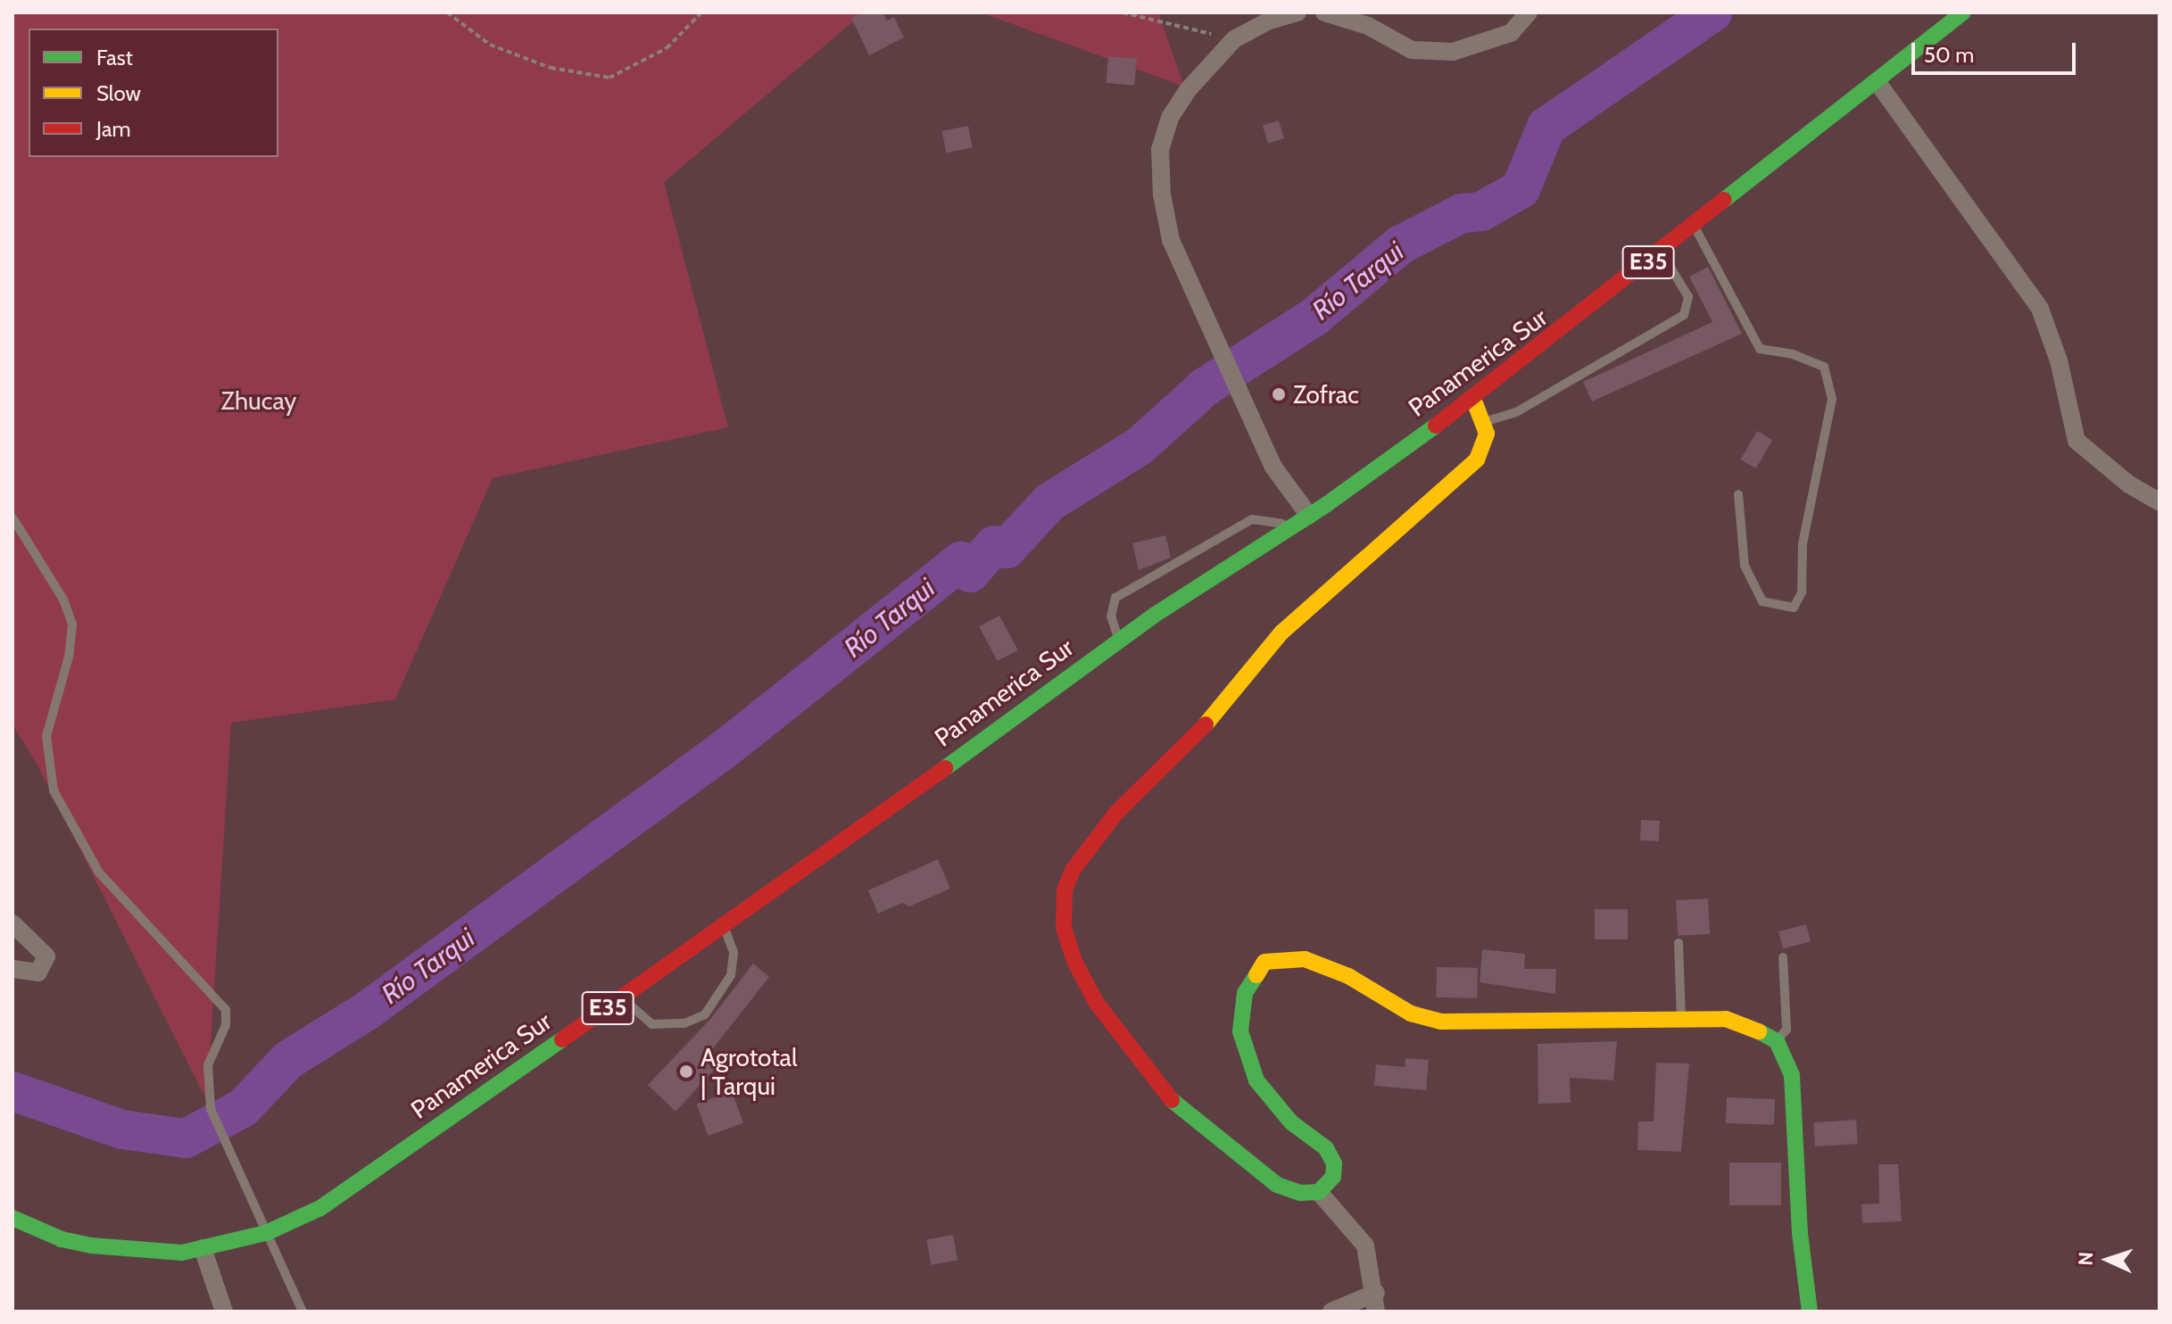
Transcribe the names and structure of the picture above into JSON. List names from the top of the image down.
{
  "streets": {
    "main road": ["E35", "Panamerica Sur"]
  },
  "water": ["Río Tarqui"],
  "parks": ["Zhucay"],
  "places": ["Zofrac", "Agrototal | Tarqui"],
  "legend": ["Fast", "Slow", "Jam"],
  "scale_bar": "50 m",
  "north": "left"
}
